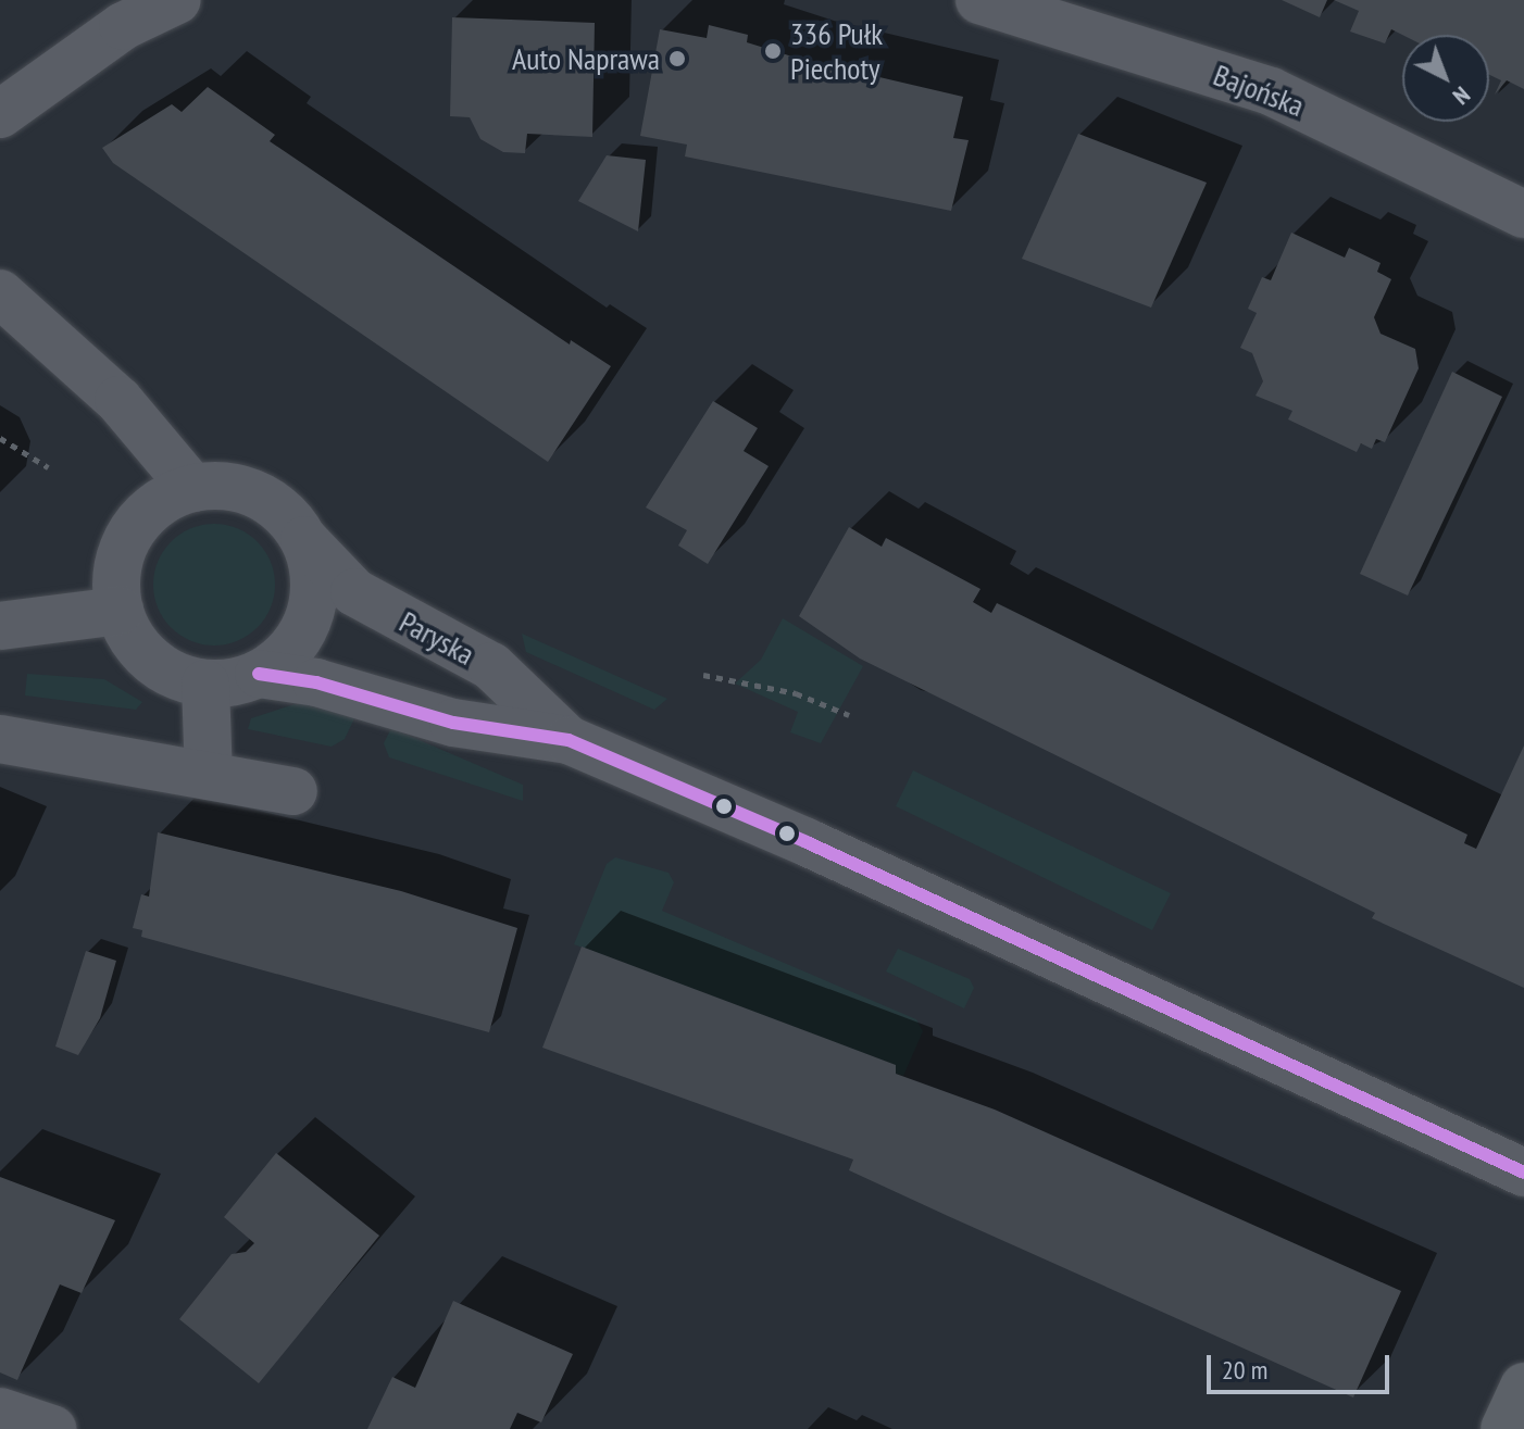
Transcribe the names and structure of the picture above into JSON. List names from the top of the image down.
{
  "streets": {
    "street": ["Bajońska", "Paryska"]
  },
  "places": ["336 Pułk Piechoty", "Auto Naprawa"],
  "scale_bar": "20 m",
  "north": "bottom right"
}
